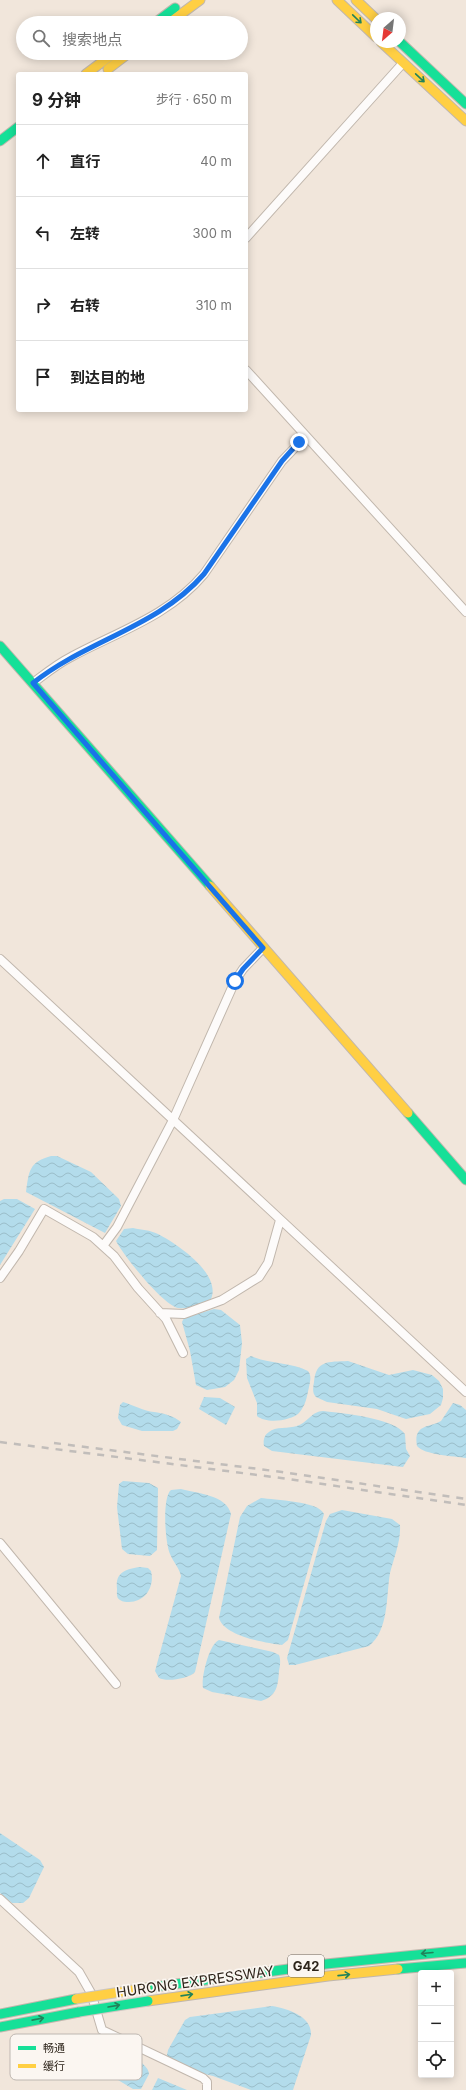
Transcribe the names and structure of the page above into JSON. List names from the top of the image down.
{
  "streets": {
    "main road": ["G42", "HURONG EXPRESSWAY"]
  },
  "legend": ["畅通", "缓行"],
  "north": "bottom left",
  "page": {
    "search": "搜索地点",
    "heading": ["9 分钟", "步行 · 650 m"],
    "list": [
      ["直行", "40 m"],
      ["左转", "300 m"],
      ["右转", "310 m"],
      "到达目的地"
    ],
    "map_buttons": ["+", "−"]
  }
}
